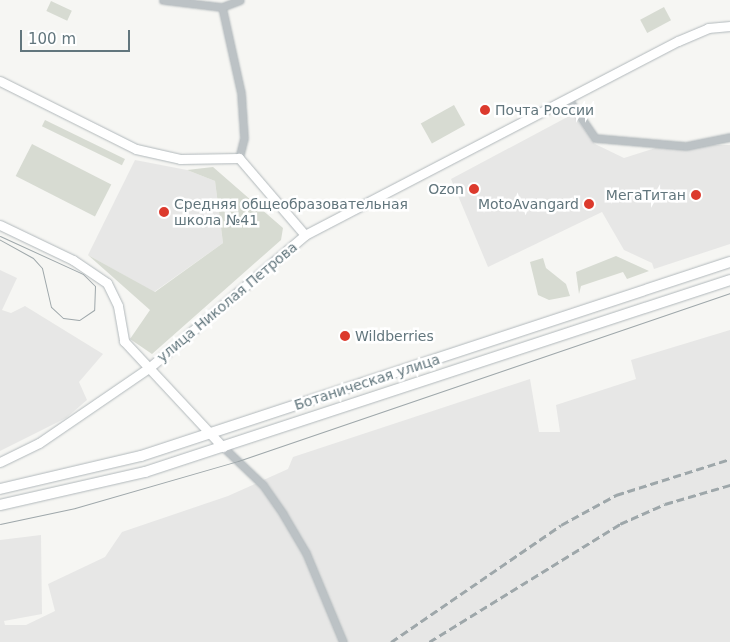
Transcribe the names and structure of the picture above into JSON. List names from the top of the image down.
{
  "streets": {
    "main road": ["улица Николая Петрова", "Ботаническая улица"]
  },
  "places": [
    "Почта России",
    "Ozon",
    "МегаТитан",
    "MotoAvangard",
    "Средняя общеобразовательная школа №41",
    "Wildberries"
  ],
  "scale_bar": "100 m"
}
